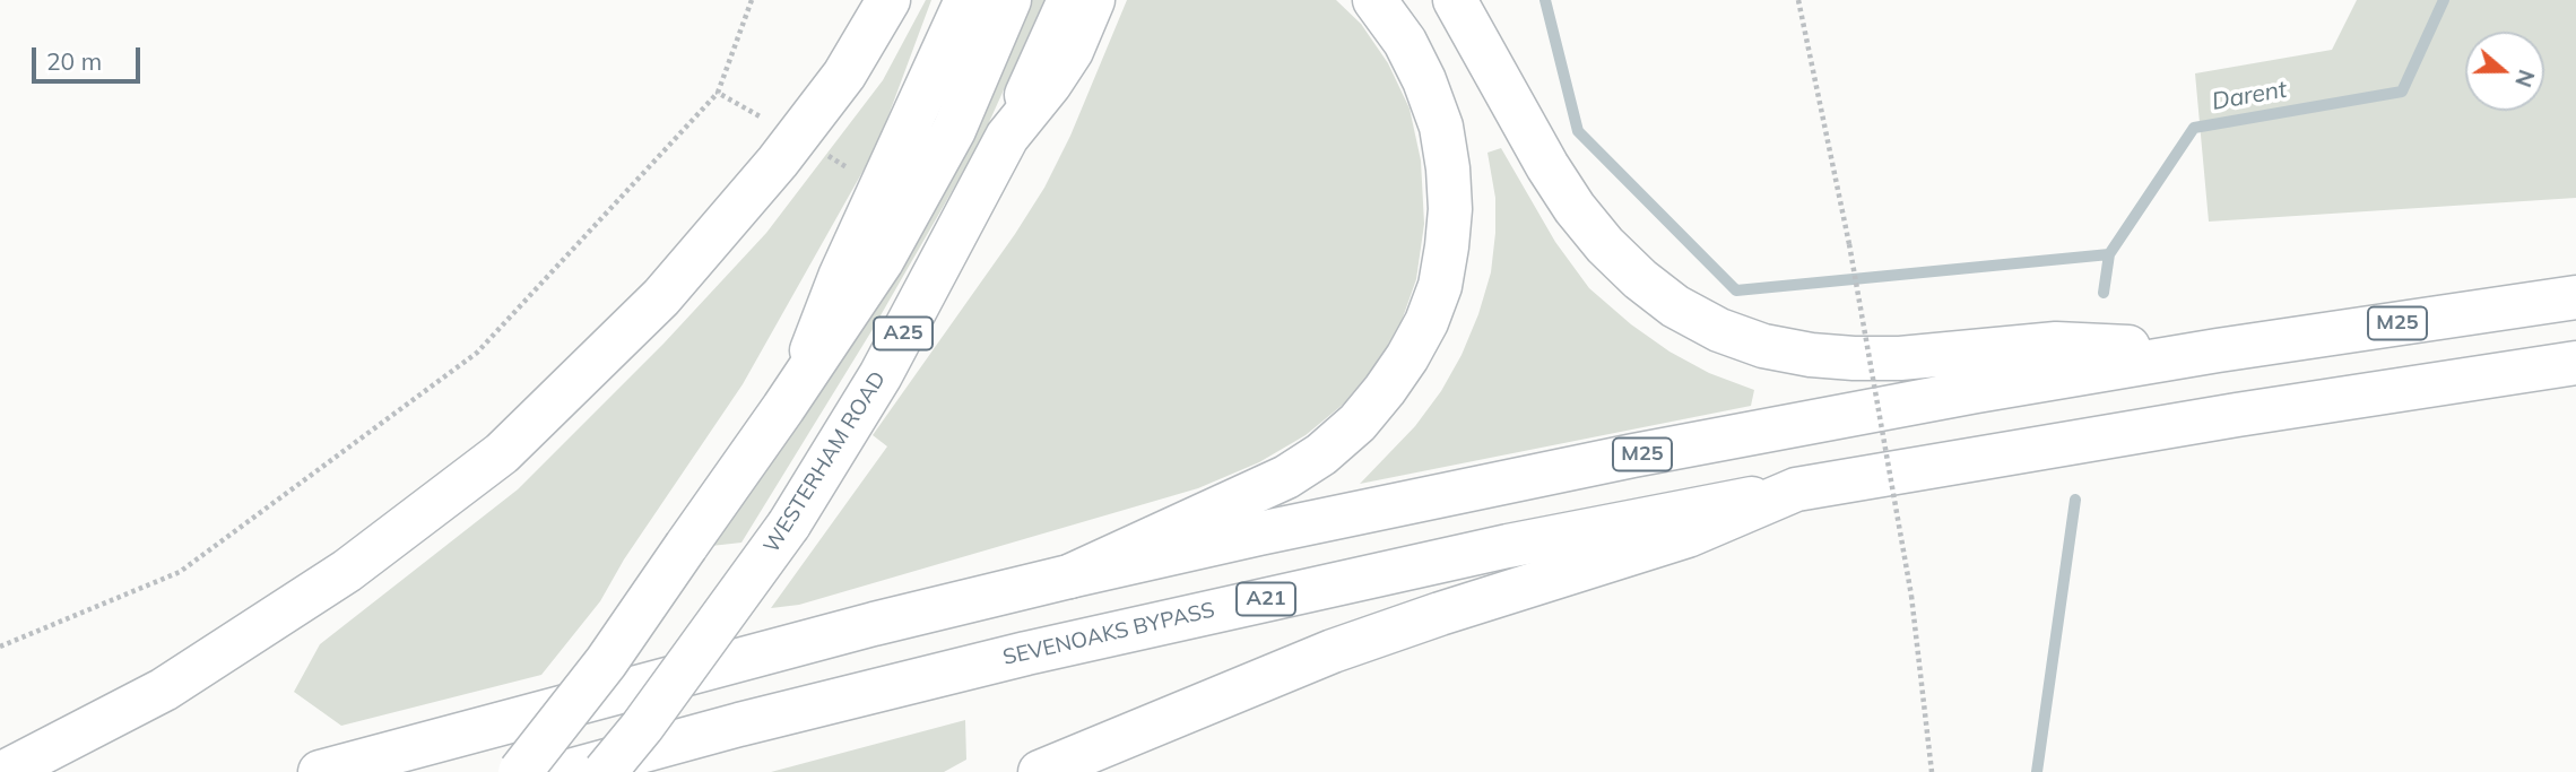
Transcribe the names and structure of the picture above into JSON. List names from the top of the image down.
{
  "streets": {
    "main road": [
      "M25",
      "A25",
      "WESTERHAM ROAD",
      "A21",
      "SEVENOAKS BYPASS"
    ]
  },
  "water": ["Darent"],
  "scale_bar": "20 m",
  "north": "right"
}
